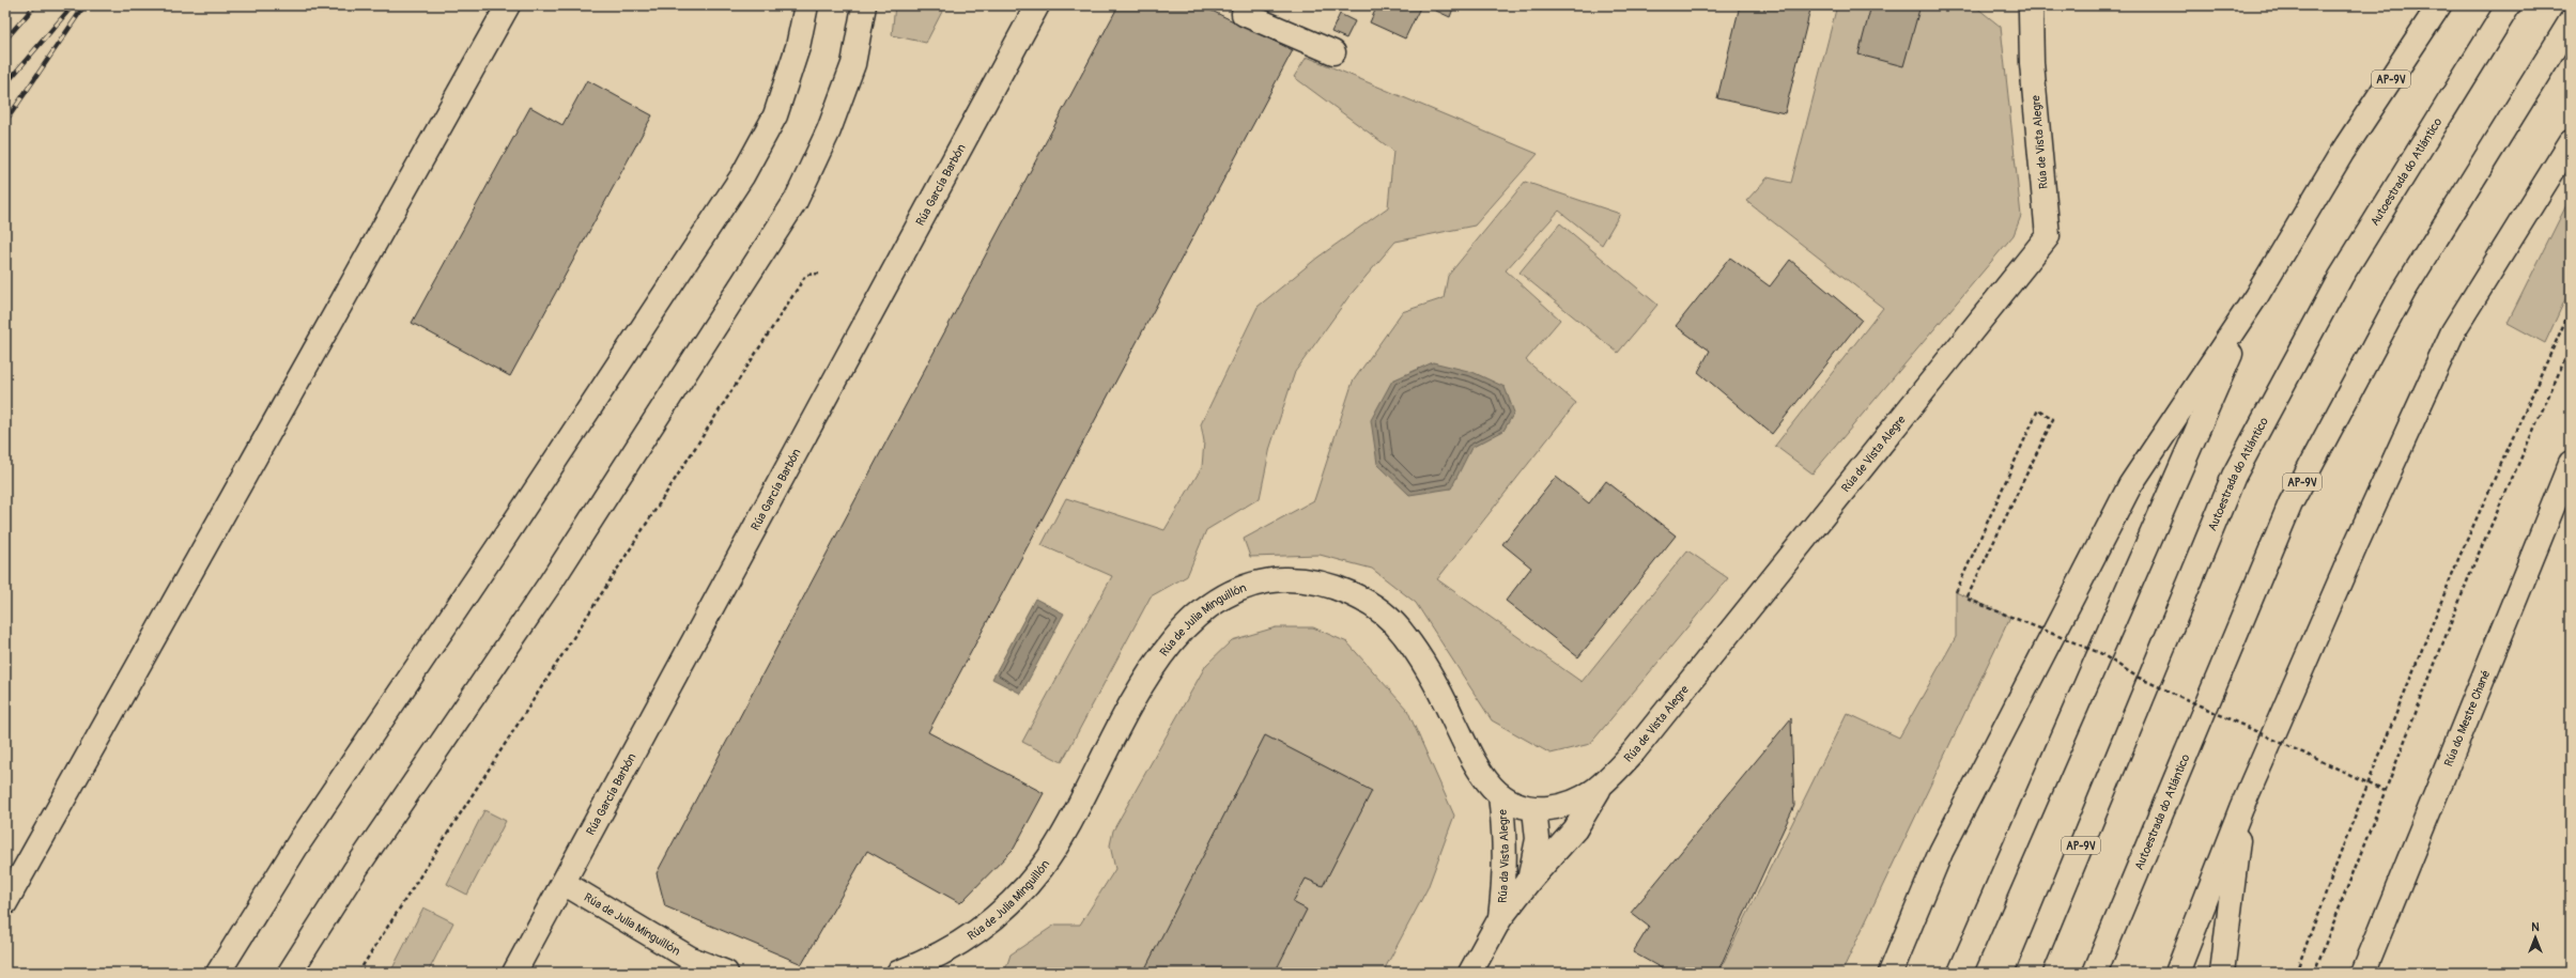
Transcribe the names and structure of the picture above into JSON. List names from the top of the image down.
{
  "streets": {
    "main road": [
      "AP-9V",
      "Rúa de Vista Alegre",
      "Autoestrada do Atlántico",
      "Rúa García Barbón",
      "Rúa de Julia Minguillón",
      "Rúa do Mestre Chané",
      "Rúa da Vista Alegre"
    ]
  },
  "crossings": [
    ["Rúa de Vista Alegre", "Rúa de Julia Minguillón"],
    ["Rúa de Vista Alegre", "Rúa da Vista Alegre"],
    ["Rúa García Barbón", "Rúa de Julia Minguillón"],
    ["Rúa de Julia Minguillón", "Rúa da Vista Alegre"]
  ],
  "north": "top"
}
